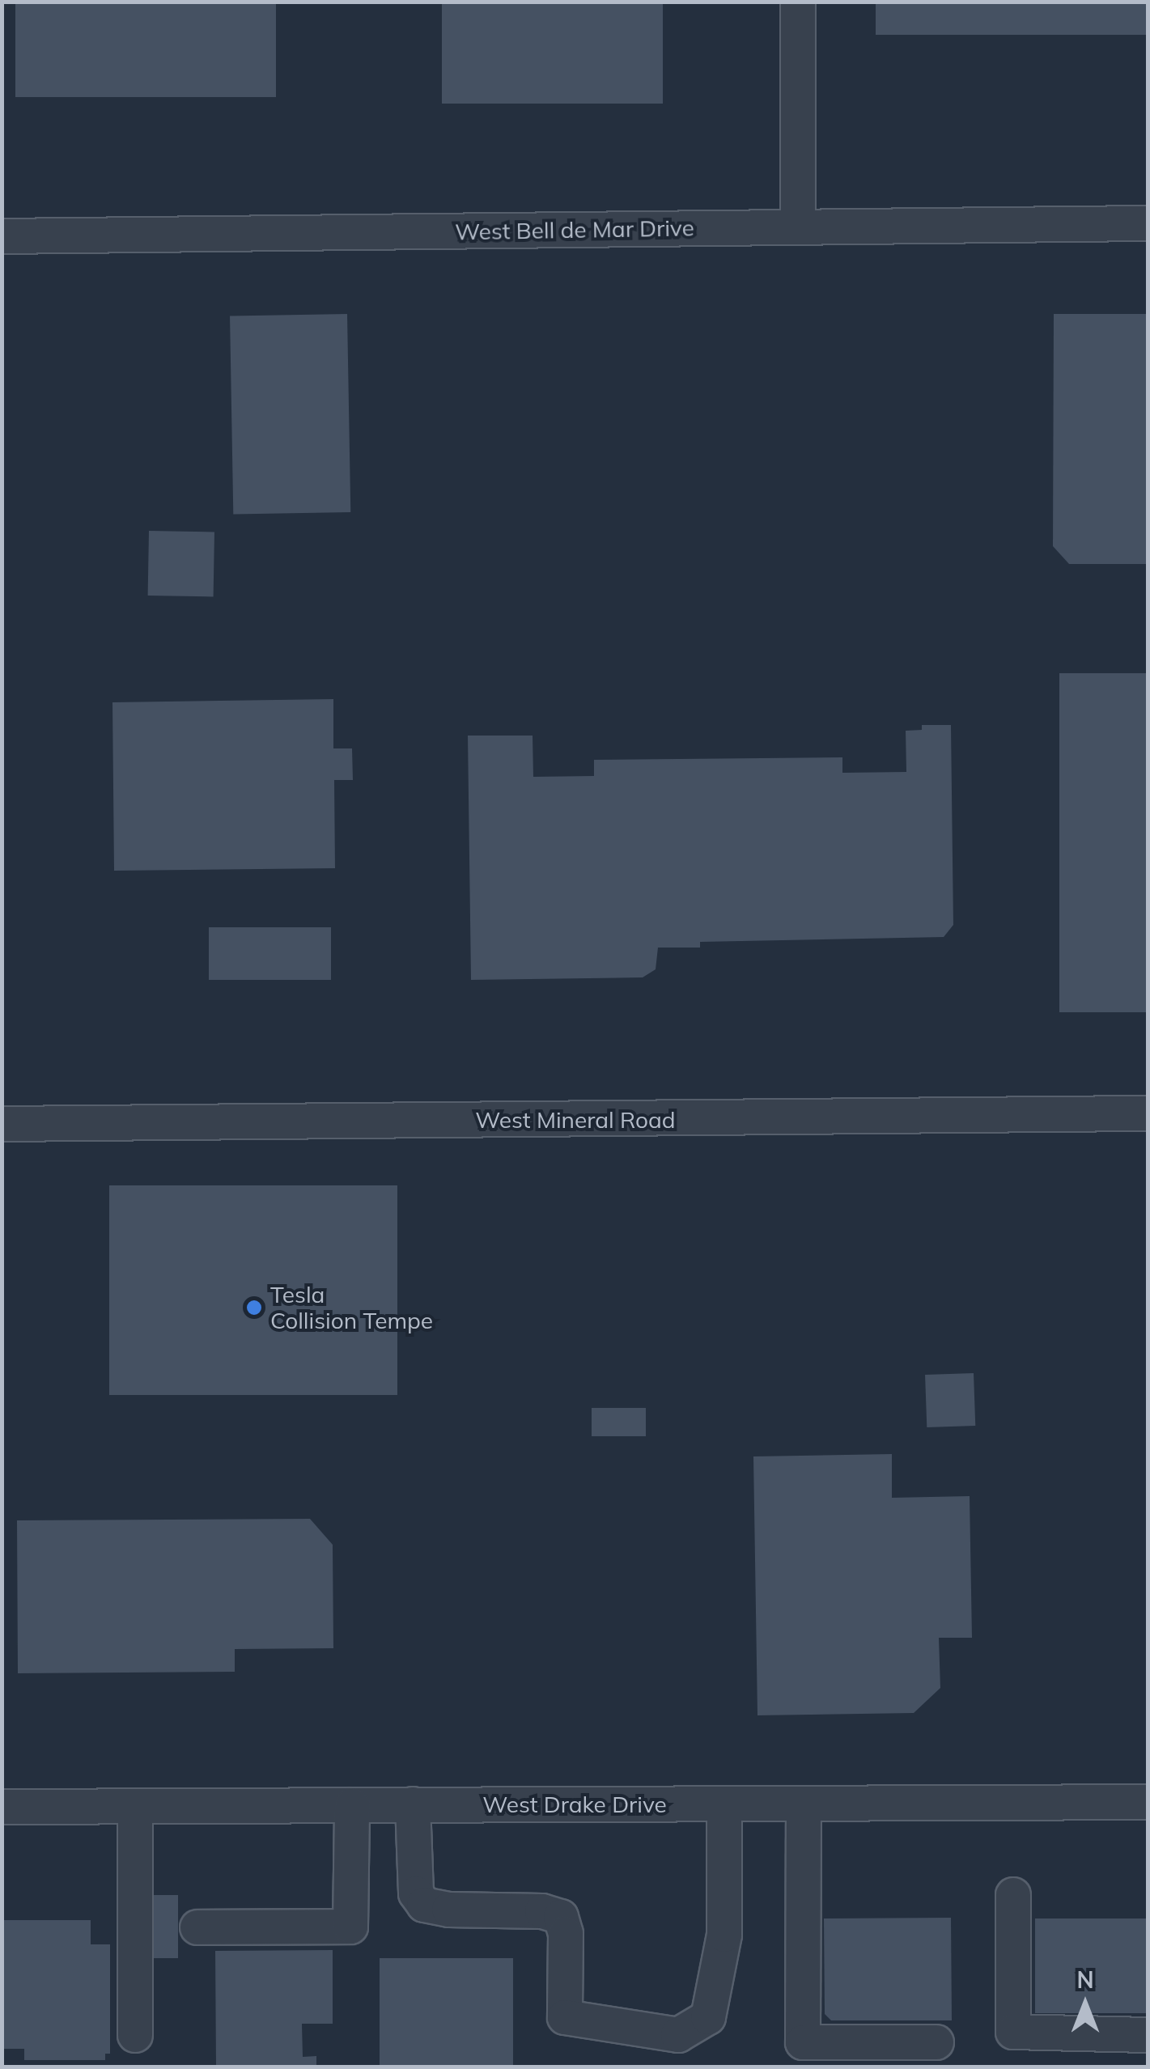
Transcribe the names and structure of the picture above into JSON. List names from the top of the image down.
{
  "streets": {
    "street": ["West Bell de Mar Drive", "West Mineral Road", "West Drake Drive"]
  },
  "places": ["Tesla Collision Tempe"],
  "north": "top"
}
